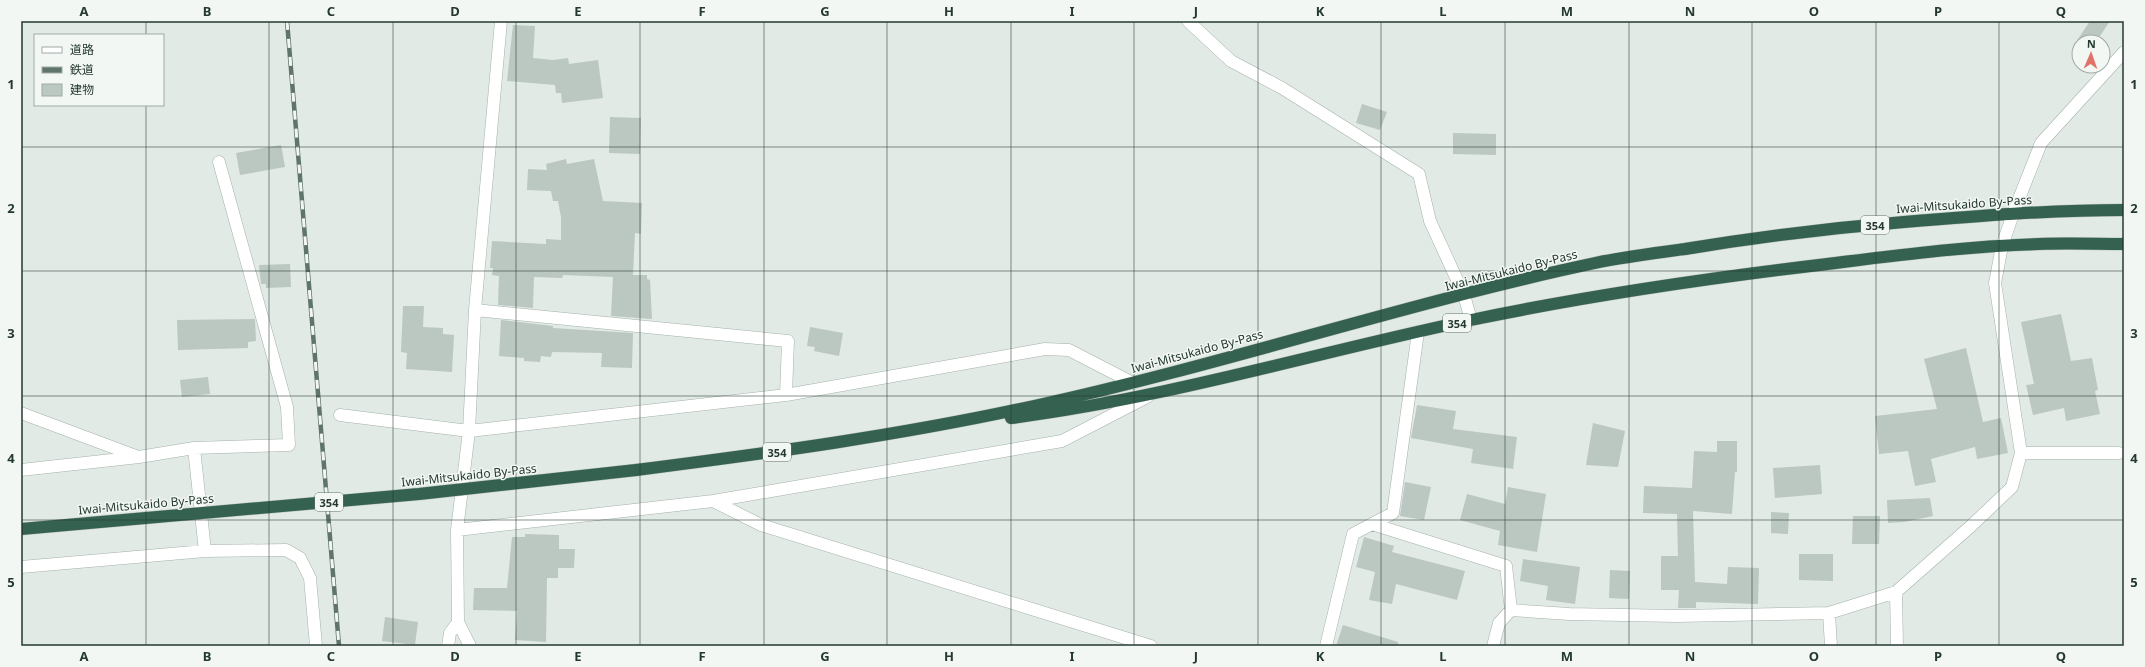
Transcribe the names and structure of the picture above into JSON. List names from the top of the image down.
{
  "streets": {
    "highway": ["Iwai-Mitsukaido By-Pass", "354"]
  },
  "legend": ["道路", "鉄道", "建物"],
  "north": "top",
  "grid": {
    "columns": [
      "A",
      "B",
      "C",
      "D",
      "E",
      "F",
      "G",
      "H",
      "I",
      "J",
      "K",
      "L",
      "M",
      "N",
      "O",
      "P",
      "Q"
    ],
    "rows": [
      "1",
      "2",
      "3",
      "4",
      "5"
    ]
  }
}
